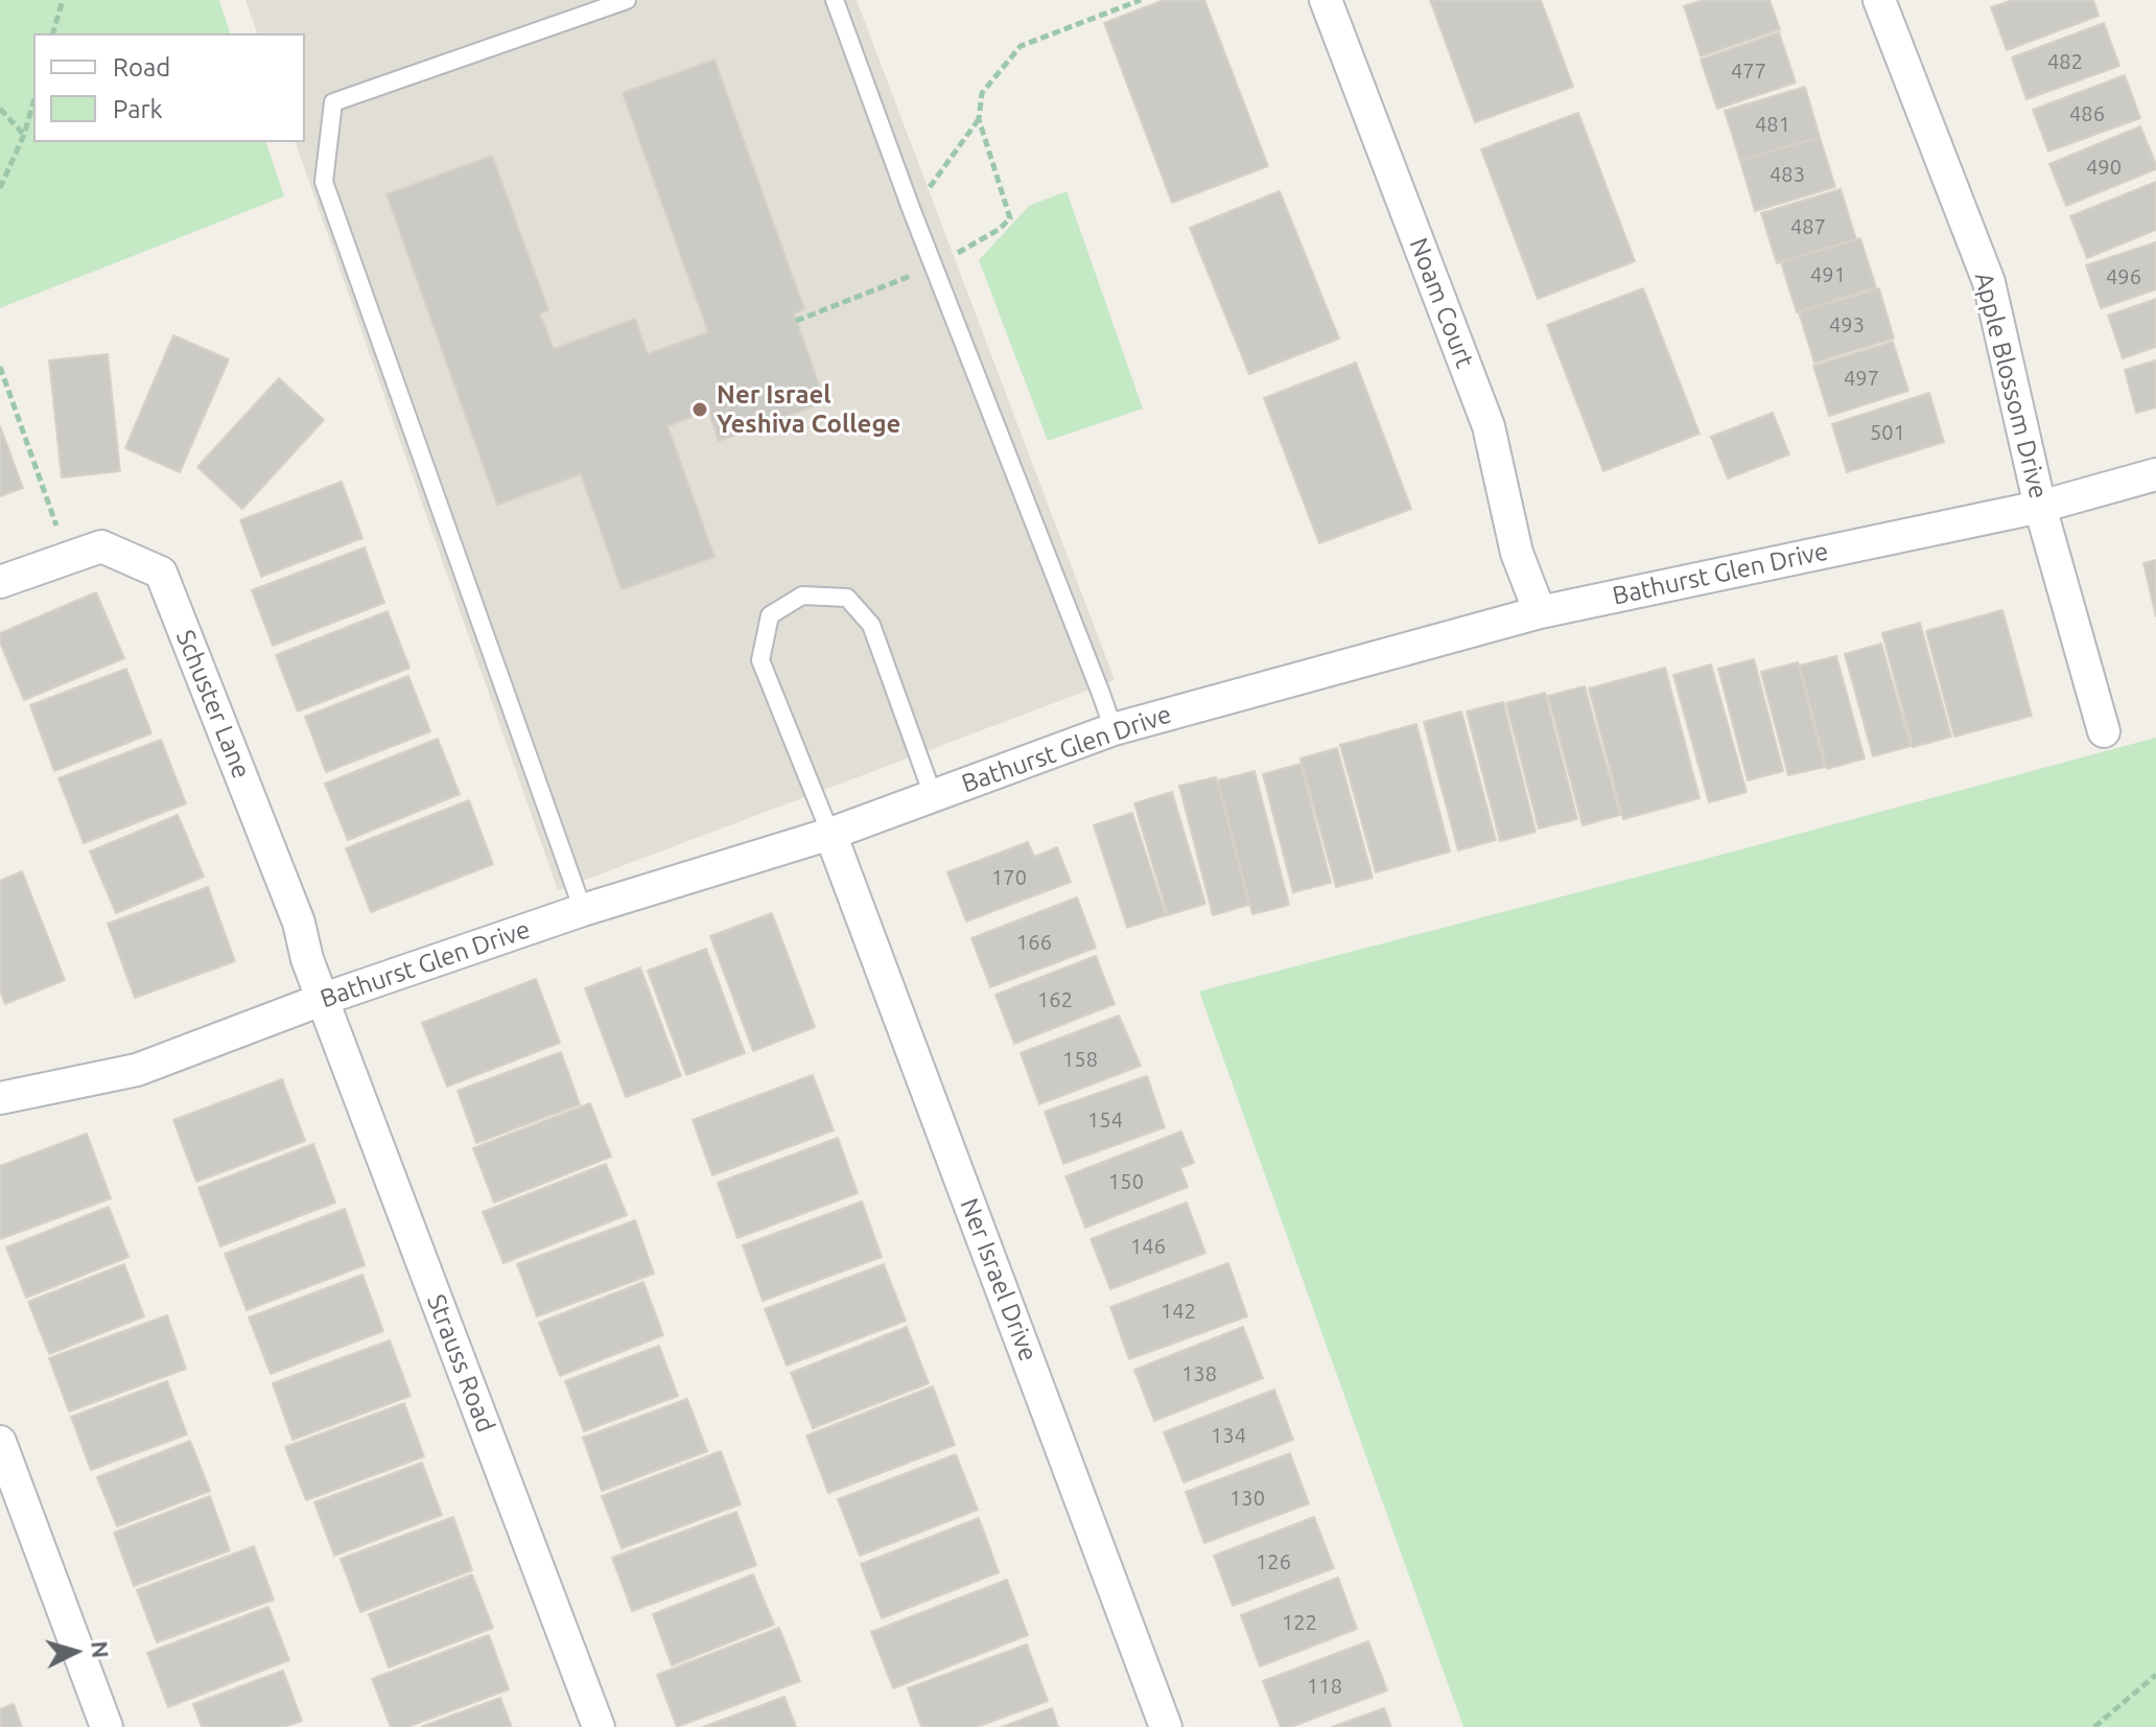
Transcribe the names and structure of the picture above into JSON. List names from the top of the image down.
{
  "streets": {
    "street": [
      "Noam Court",
      "Apple Blossom Drive",
      "Bathurst Glen Drive",
      "Schuster Lane",
      "Ner Israel Drive",
      "Strauss Road"
    ]
  },
  "crossings": [
    ["Noam Court", "Bathurst Glen Drive"],
    ["Apple Blossom Drive", "Bathurst Glen Drive"],
    ["Bathurst Glen Drive", "Schuster Lane"],
    ["Bathurst Glen Drive", "Ner Israel Drive"],
    ["Bathurst Glen Drive", "Strauss Road"],
    ["Schuster Lane", "Strauss Road"]
  ],
  "places": ["Ner Israel Yeshiva College"],
  "house_numbers": [
    "482",
    "477",
    "486",
    "481",
    "490",
    "483",
    "487",
    "491",
    "496",
    "493",
    "497",
    "501",
    "170",
    "166",
    "162",
    "158",
    "154",
    "150",
    "146",
    "142",
    "138",
    "134",
    "130",
    "126",
    "122",
    "118"
  ],
  "legend": ["Road", "Park"],
  "north": "right"
}
